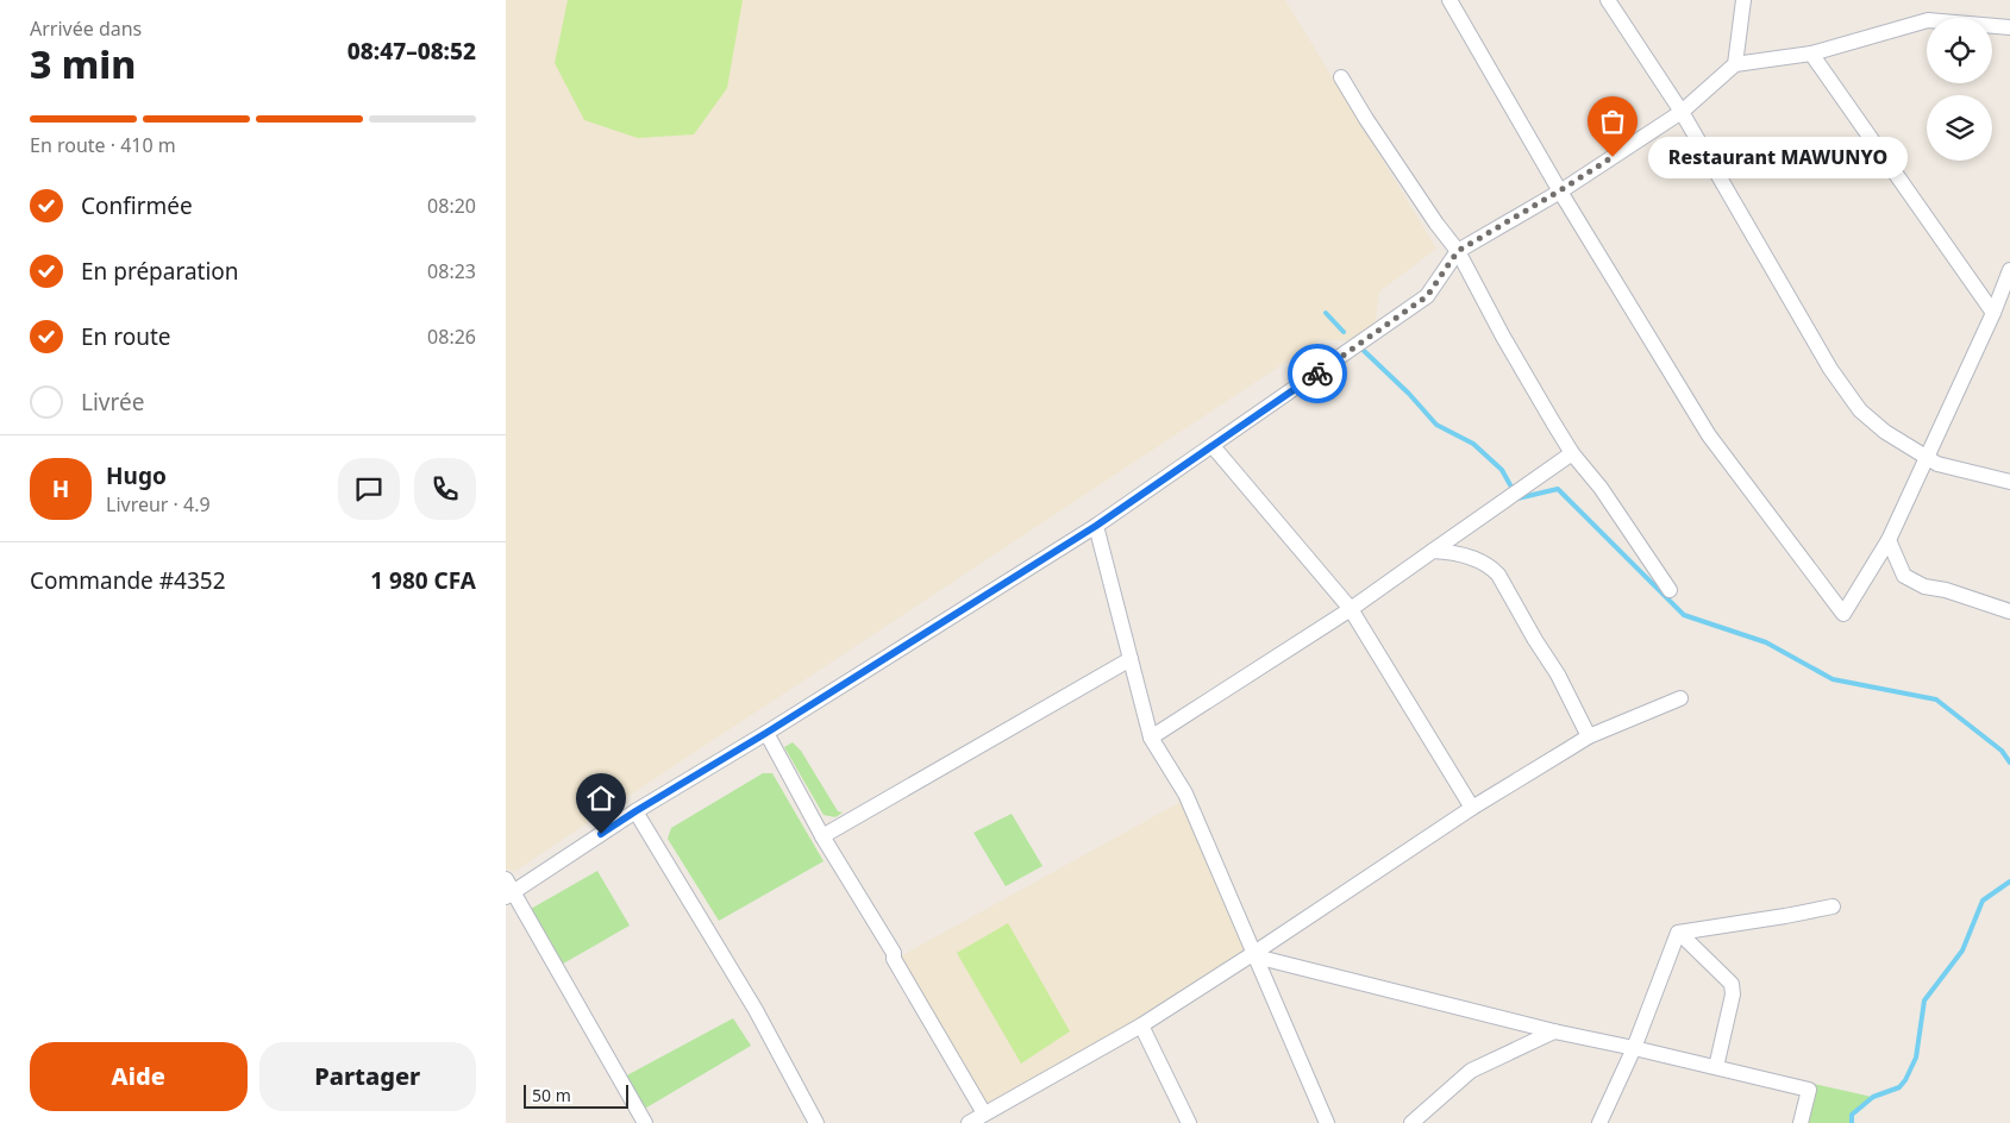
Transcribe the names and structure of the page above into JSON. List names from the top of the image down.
{
  "places": ["Restaurant MAWUNYO"],
  "scale_bar": "50 m",
  "page": {
    "heading": ["3 min", "Arrivée dans", "08:47–08:52"],
    "panel": [
      "Hugo",
      "Livreur · 4.9",
      "Commande #4352",
      "1 980 CFA"
    ],
    "bar": "En route · 410 m",
    "bubble": "Restaurant MAWUNYO",
    "list": [
      ["Confirmée", "08:20"],
      ["En préparation", "08:23"],
      ["En route", "08:26"],
      "Livrée"
    ],
    "round": "H",
    "buttons": ["Aide", "Partager"],
    "scale": "50 m"
  }
}
